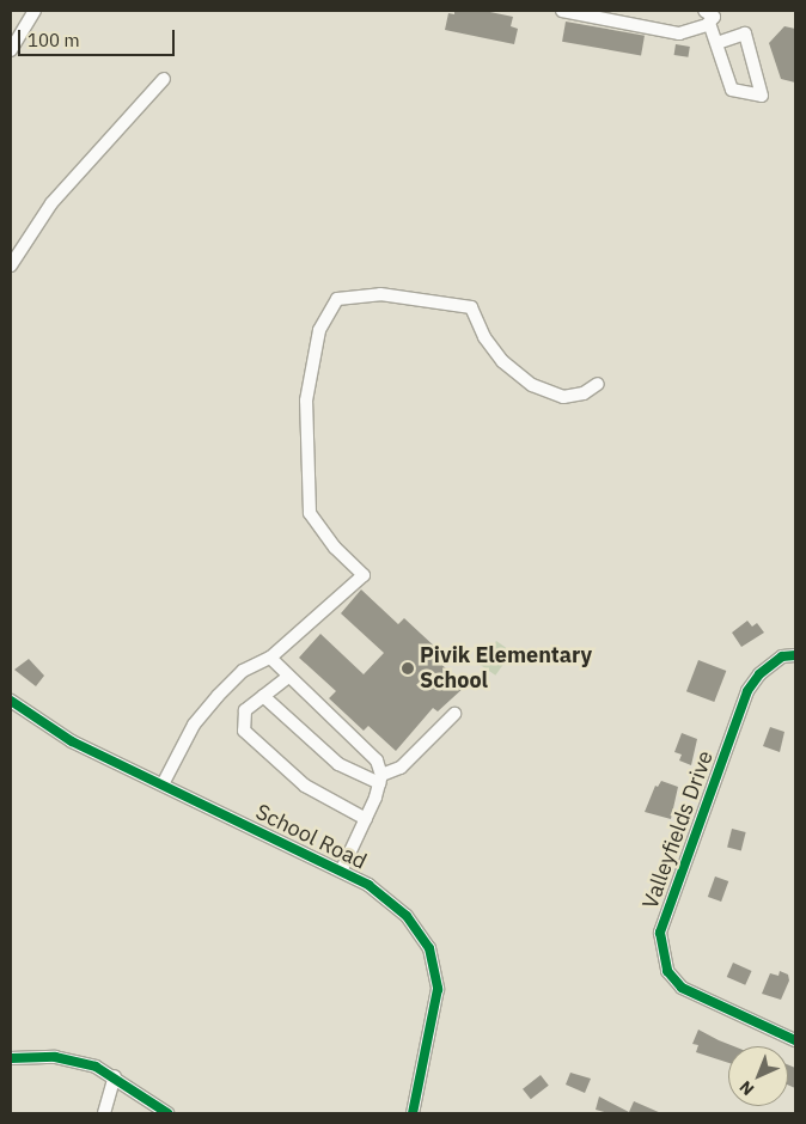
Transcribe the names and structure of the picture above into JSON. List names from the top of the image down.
{
  "streets": {
    "street": ["Valleyfields Drive", "School Road"]
  },
  "places": ["Pivik Elementary School"],
  "scale_bar": "100 m",
  "north": "bottom left"
}
